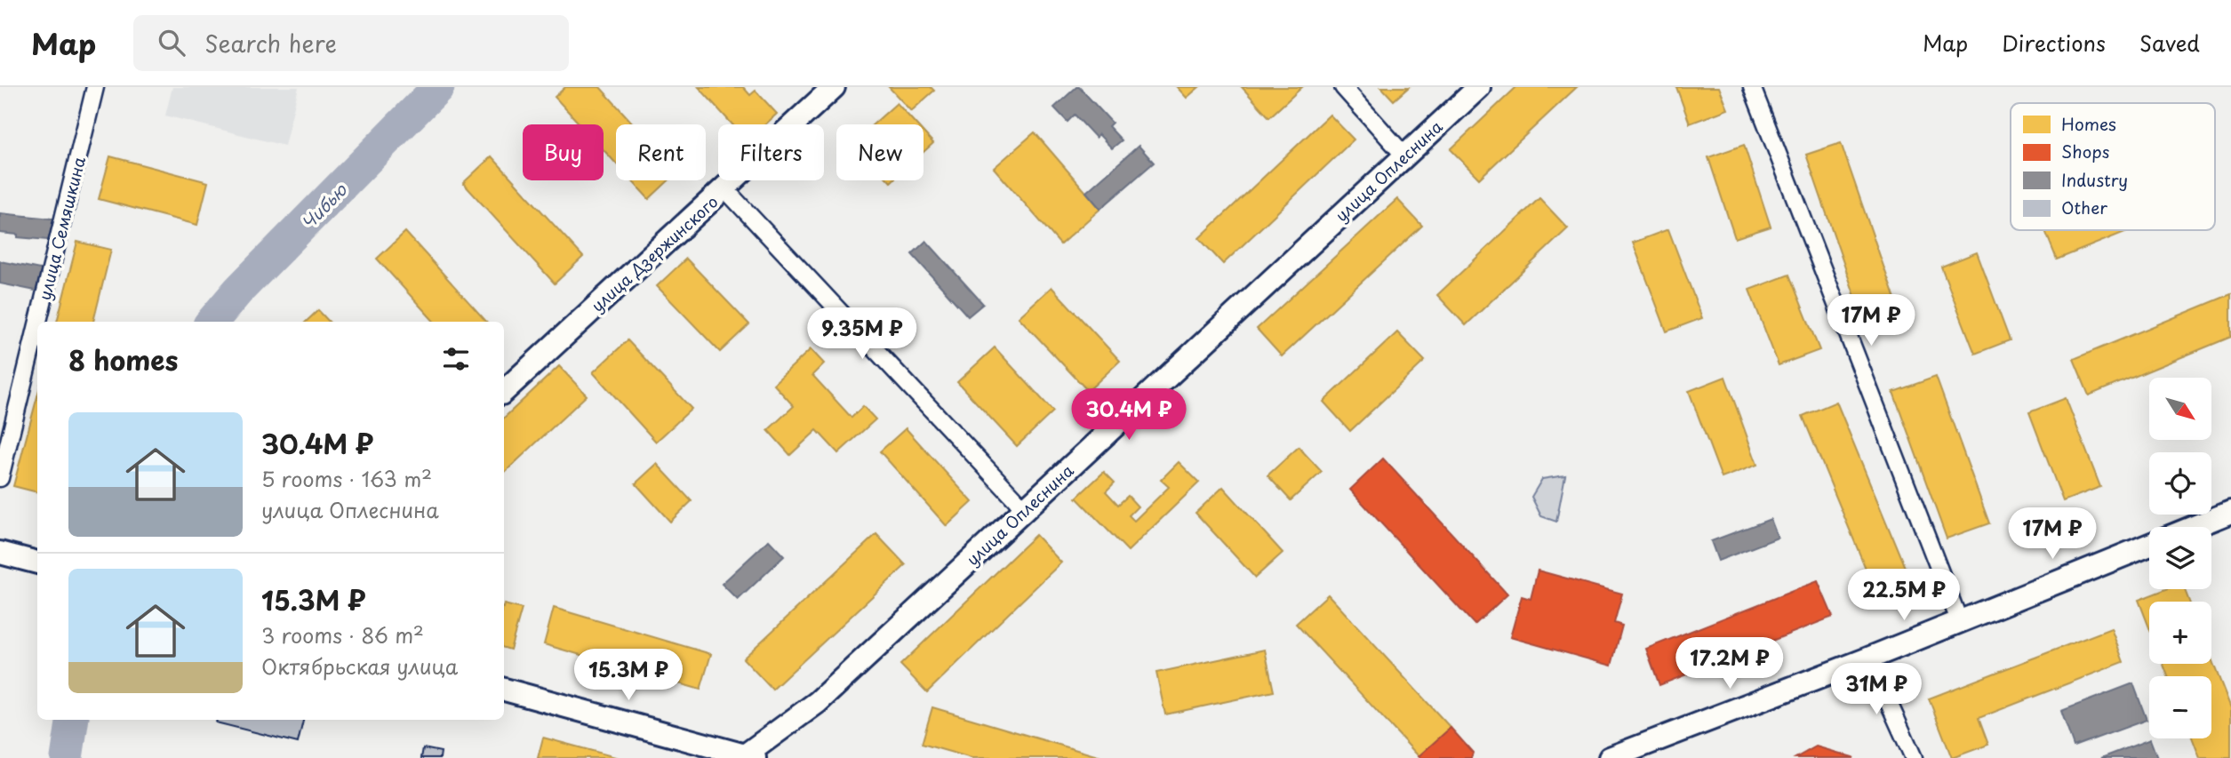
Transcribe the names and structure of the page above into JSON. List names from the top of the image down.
{
  "streets": {
    "street": ["улица Оплеснина", "улица Семяшкина", "улица Дзержинского"]
  },
  "water": ["Чибью"],
  "legend": [
    "Homes",
    "Shops",
    "Industry",
    "Other"
  ],
  "north": "bottom right",
  "page": {
    "header": "Map",
    "search": "Search here",
    "nav": ["Map", "Directions", "Saved"],
    "chip": [
      "Buy",
      "Rent",
      "Filters",
      "New"
    ],
    "price": [
      "17M ₽",
      "9.35M ₽",
      "30.4M ₽",
      "17M ₽",
      "22.5M ₽",
      "17.2M ₽",
      "15.3M ₽",
      "31M ₽"
    ],
    "heading": "8 homes",
    "map_buttons": ["+", "−"],
    "list": [
      {
        "name": "30.4M ₽",
        "note": "5 rooms · 163 m² · улица Оплеснина"
      },
      {
        "name": "15.3M ₽",
        "note": "3 rooms · 86 m² · Октябрьская улица"
      }
    ]
  }
}
